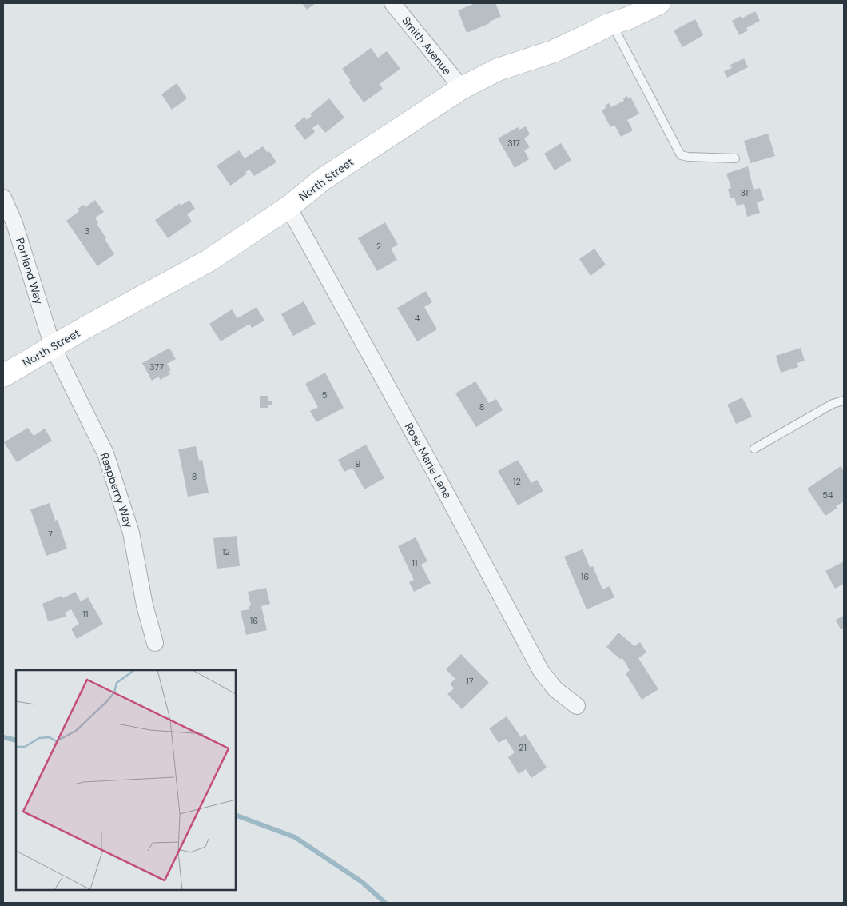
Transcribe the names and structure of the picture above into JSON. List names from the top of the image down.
{
  "streets": {
    "street": [
      "Smith Avenue",
      "North Street",
      "Portland Way",
      "Rose Marie Lane",
      "Raspberry Way"
    ]
  },
  "crossings": [
    ["Smith Avenue", "North Street"],
    ["North Street", "Portland Way"],
    ["North Street", "Rose Marie Lane"],
    ["North Street", "Raspberry Way"],
    ["Portland Way", "Raspberry Way"]
  ],
  "house_numbers": [
    "317",
    "311",
    "3",
    "2",
    "4",
    "377",
    "5",
    "8",
    "9",
    "8",
    "12",
    "54",
    "7",
    "12",
    "11",
    "16",
    "11",
    "16",
    "17",
    "21"
  ]
}
